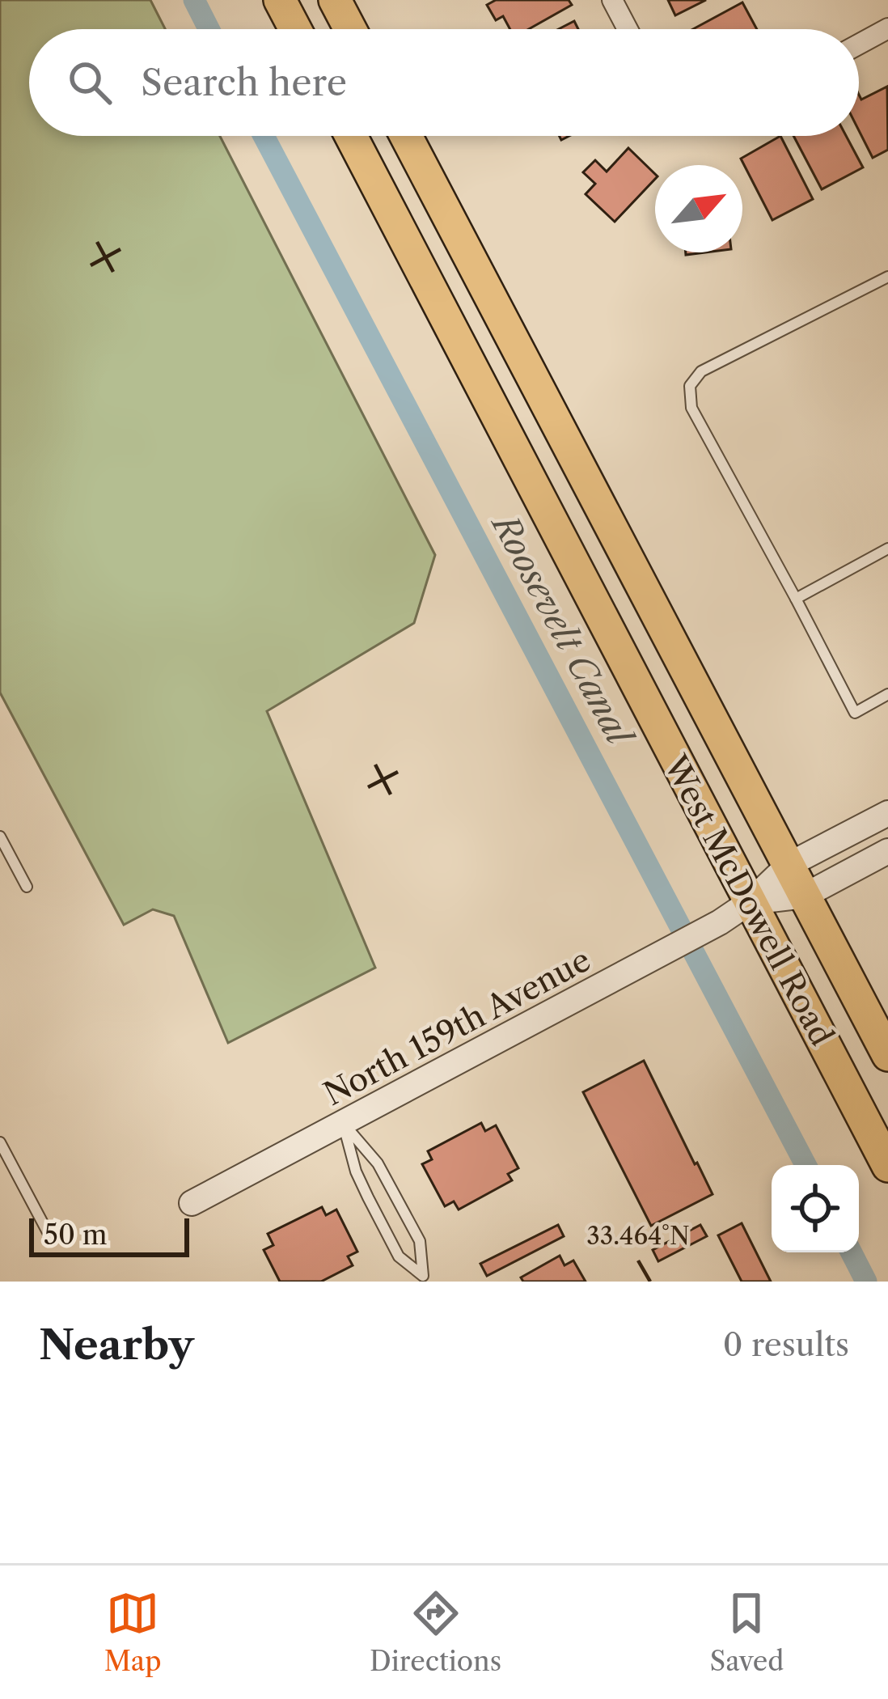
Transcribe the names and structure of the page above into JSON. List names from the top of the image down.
{
  "streets": {
    "main road": ["West McDowell Road"],
    "street": ["North 159th Avenue"]
  },
  "crossings": [
    ["West McDowell Road", "North 159th Avenue"]
  ],
  "water": ["Roosevelt Canal"],
  "scale_bar": "50 m",
  "north": "top right",
  "page": {
    "search": "Search here",
    "scale": "50 m",
    "heading": ["Nearby", "0 results"],
    "nav": ["Map", "Directions", "Saved"]
  },
  "coordinates": ["33.464°N"]
}
